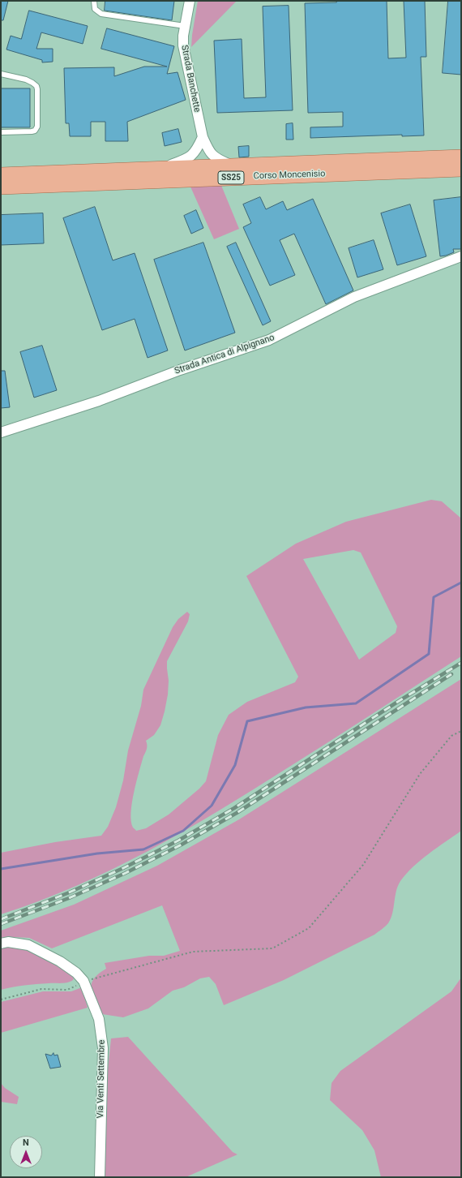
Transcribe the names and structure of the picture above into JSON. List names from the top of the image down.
{
  "streets": {
    "main road": ["Corso Moncenisio", "SS25"],
    "street": ["Strada Banchette", "Strada Antica di Alpignano", "Via Venti Settembre"]
  },
  "crossings": [
    ["Strada Banchette", "Corso Moncenisio"]
  ],
  "north": "top"
}
